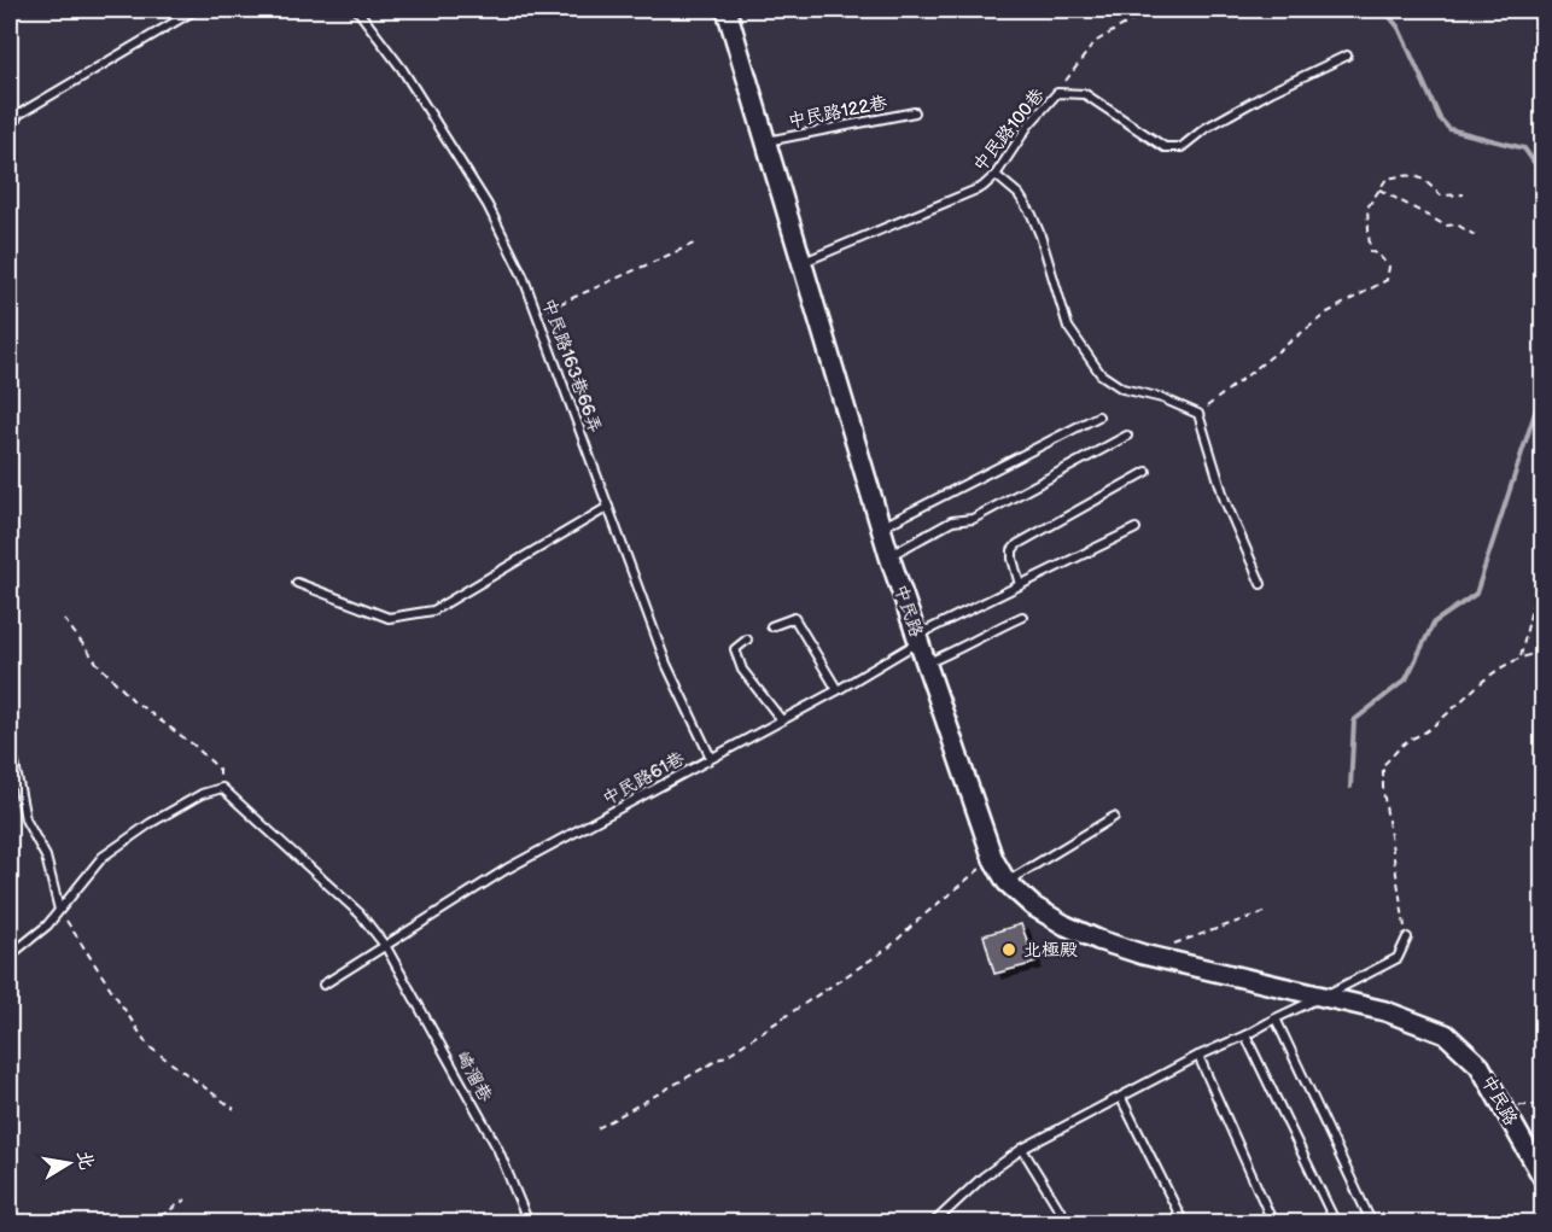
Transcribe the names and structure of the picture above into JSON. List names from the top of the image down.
{
  "streets": {
    "street": ["中民路"],
    "lane": [
      "中民路122巷",
      "中民路100巷",
      "中民路163巷66弄",
      "中民路61巷",
      "崎溜巷"
    ]
  },
  "crossings": [
    ["中民路122巷", "中民路"],
    ["中民路100巷", "中民路"],
    ["中民路163巷66弄", "中民路61巷"],
    ["中民路", "中民路61巷"],
    ["中民路61巷", "崎溜巷"]
  ],
  "places": ["北極殿"],
  "north": "right"
}
